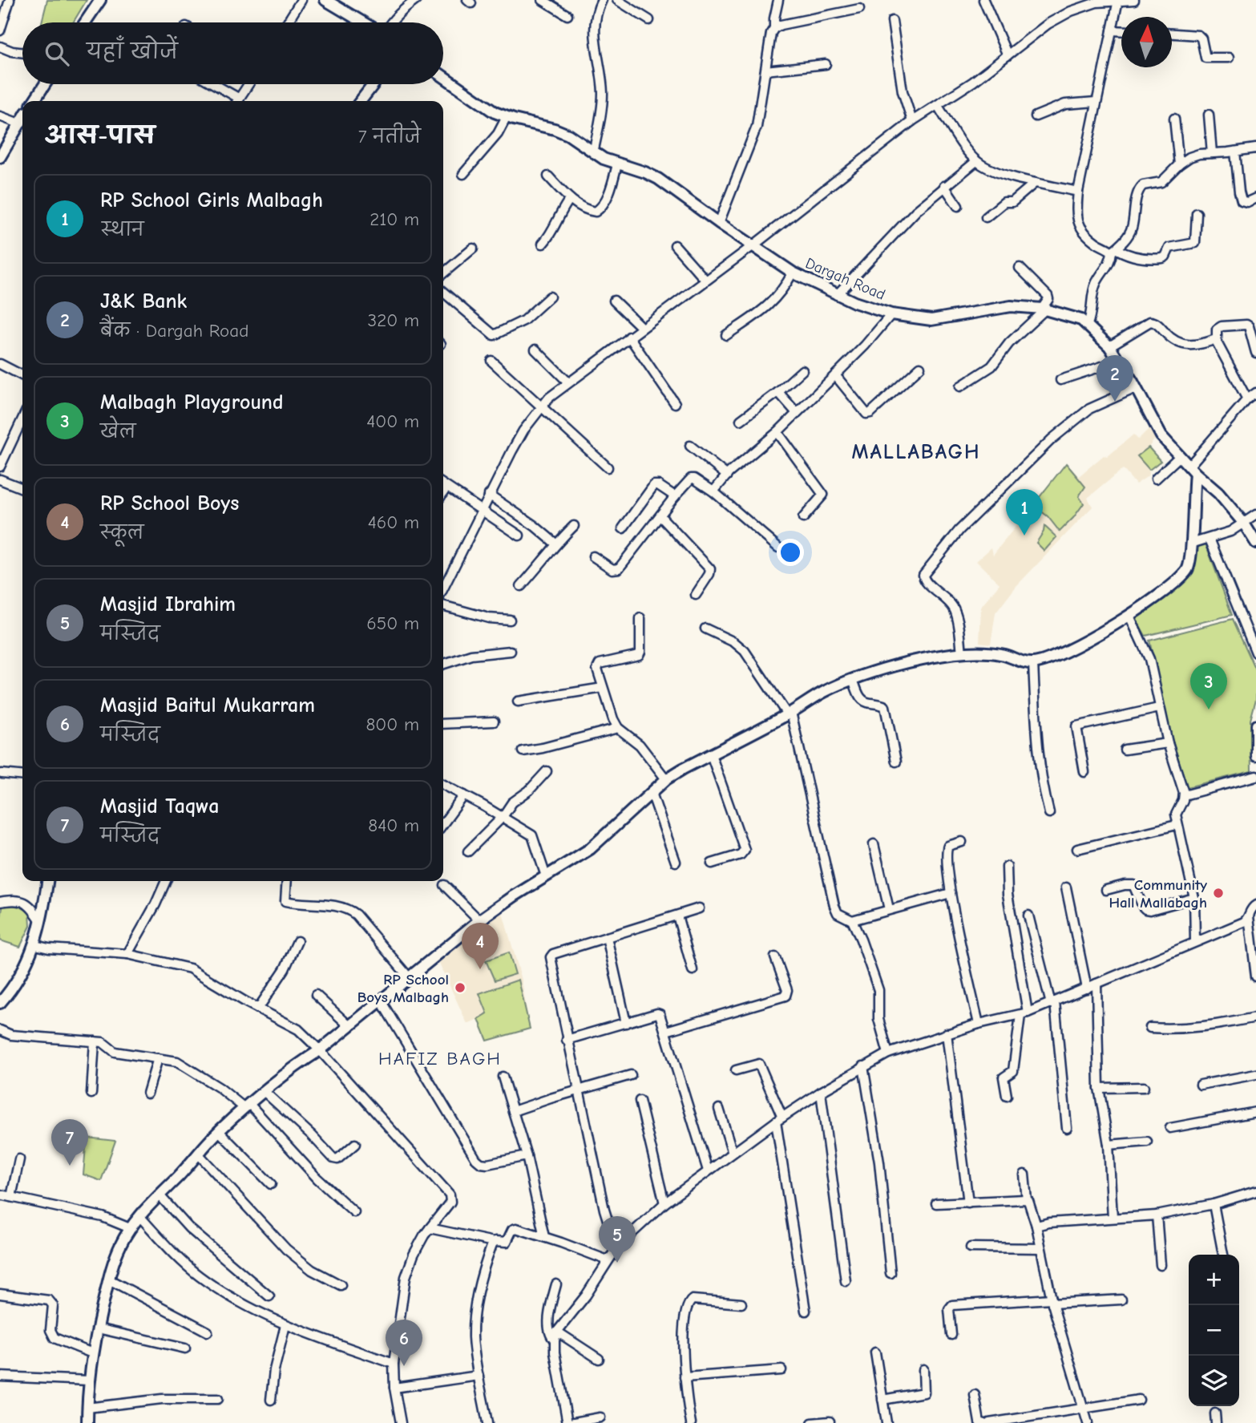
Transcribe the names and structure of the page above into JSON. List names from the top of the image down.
{
  "streets": {
    "street": ["Dargah Road"]
  },
  "districts": ["MALLABAGH", "HAFIZ BAGH"],
  "places": ["Community Hall Mallabagh", "RP School Boys Malbagh"],
  "north": "top",
  "page": {
    "search": "यहाँ खोजें",
    "heading": ["आस-पास", "7 नतीजे"],
    "list": [
      {
        "mark": "1",
        "name": "RP School Girls Malbagh",
        "note": "स्थान",
        "value": "210 m"
      },
      {
        "mark": "2",
        "name": "J&K Bank",
        "note": "बैंक · Dargah Road",
        "value": "320 m"
      },
      {
        "mark": "3",
        "name": "Malbagh Playground",
        "note": "खेल",
        "value": "400 m"
      },
      {
        "mark": "4",
        "name": "RP School Boys",
        "note": "स्कूल",
        "value": "460 m"
      },
      {
        "mark": "5",
        "name": "Masjid Ibrahim",
        "note": "मस्जिद",
        "value": "650 m"
      },
      {
        "mark": "6",
        "name": "Masjid Baitul Mukarram",
        "note": "मस्जिद",
        "value": "800 m"
      },
      {
        "mark": "7",
        "name": "Masjid Taqwa",
        "note": "मस्जिद",
        "value": "840 m"
      }
    ],
    "pins": [
      "2",
      "1",
      "3",
      "4",
      "7",
      "5",
      "6"
    ],
    "map_buttons": ["+", "−"]
  }
}
